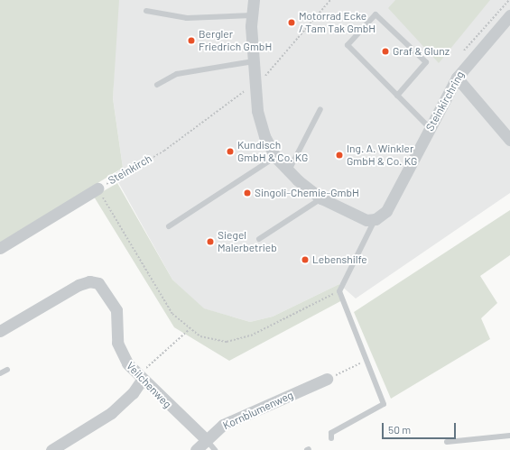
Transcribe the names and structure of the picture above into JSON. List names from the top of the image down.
{
  "streets": {
    "street": [
      "Steinkirchring",
      "Steinkirch",
      "Veilchenweg",
      "Kornblumenweg"
    ]
  },
  "crossings": [
    ["Veilchenweg", "Kornblumenweg"]
  ],
  "places": [
    "Motorrad Ecke / Tam Tak GmbH",
    "Bergler Friedrich GmbH",
    "Graf & Glunz",
    "Kundisch GmbH & Co. KG",
    "Ing. A. Winkler GmbH & Co. KG",
    "Singoli-Chemie-GmbH",
    "Siegel Malerbetrieb",
    "Lebenshilfe"
  ],
  "scale_bar": "50 m"
}
